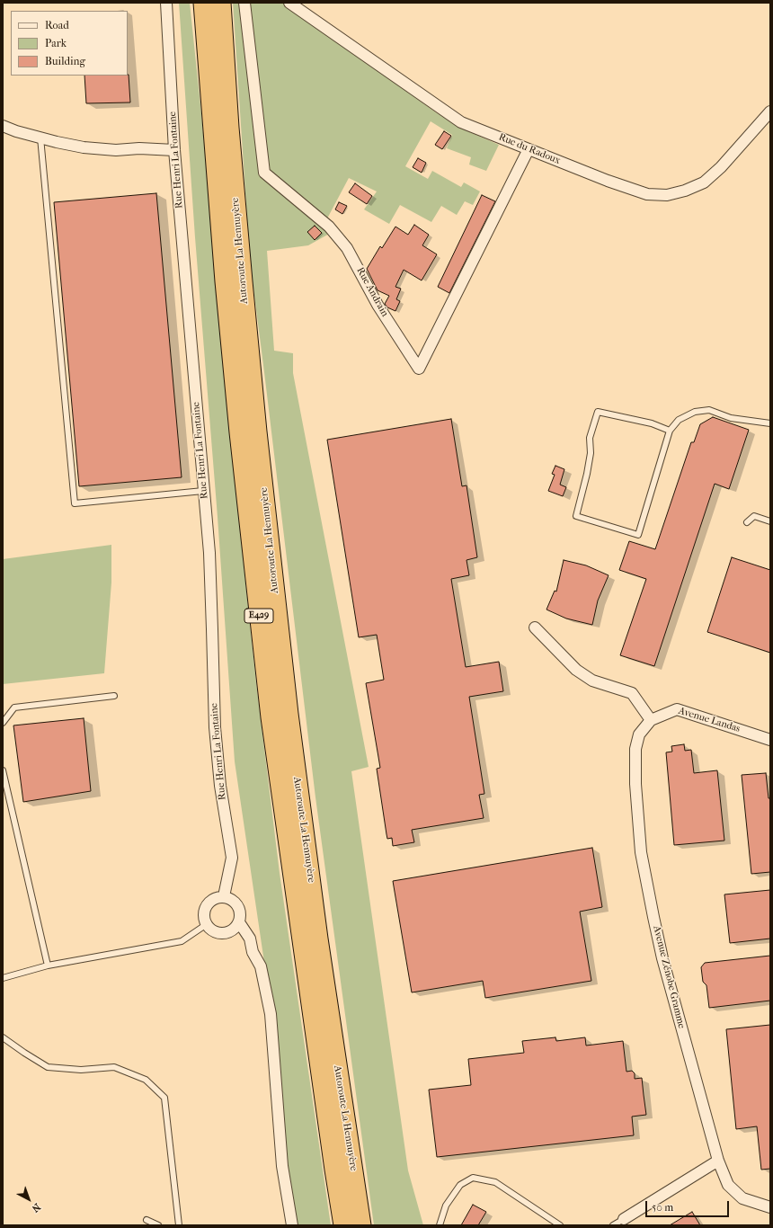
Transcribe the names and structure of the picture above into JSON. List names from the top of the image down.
{
  "streets": {
    "highway": ["Autoroute La Hennuyère", "E429"],
    "street": [
      "Rue du Radoux",
      "Rue Henri La Fontaine",
      "Rue Andrain",
      "Avenue Landas",
      "Avenue Zénobe Gramme"
    ]
  },
  "crossings": [
    ["Rue du Radoux", "Rue Andrain"],
    ["Avenue Landas", "Avenue Zénobe Gramme"]
  ],
  "legend": ["Road", "Park", "Building"],
  "scale_bar": "50 m",
  "north": "bottom right"
}
